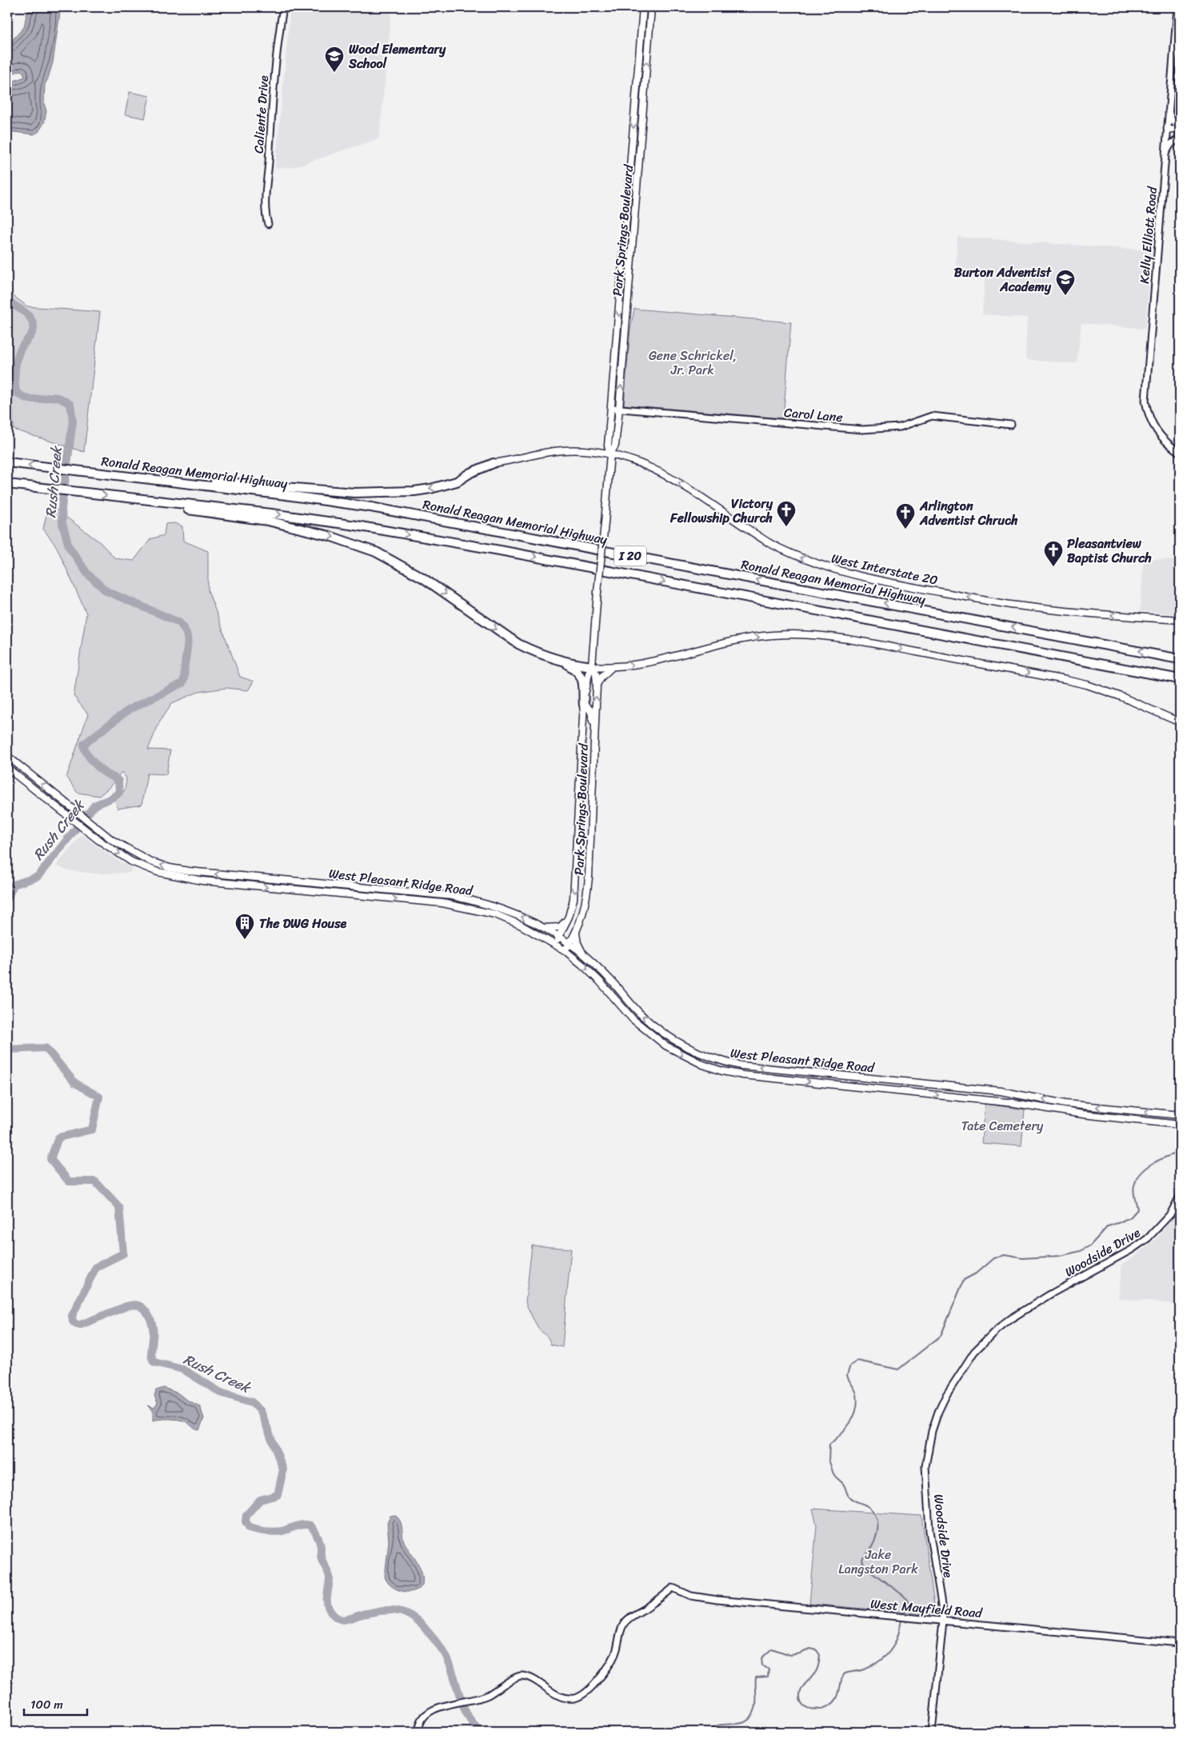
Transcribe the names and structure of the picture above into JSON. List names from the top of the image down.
{
  "streets": {
    "highway": ["Ronald Reagan Memorial Highway", "I 20"],
    "main road": ["Park Springs Boulevard", "West Interstate 20", "West Pleasant Ridge Road"],
    "street": [
      "Caliente Drive",
      "Kelly Elliott Road",
      "Carol Lane",
      "Woodside Drive",
      "West Mayfield Road"
    ]
  },
  "crossings": [
    ["Park Springs Boulevard", "Carol Lane"],
    ["Park Springs Boulevard", "West Interstate 20"],
    ["Park Springs Boulevard", "West Pleasant Ridge Road"],
    ["Woodside Drive", "West Mayfield Road"]
  ],
  "one_way": ["West Interstate 20"],
  "water": ["Rush Creek"],
  "parks": ["Gene Schrickel, Jr. Park", "Tate Cemetery", "Jake Langston Park"],
  "places": {
    "school or university": ["Wood Elementary School", "Burton Adventist Academy"],
    "church": ["Victory Fellowship Church", "Arlington Adventist Chruch", "Pleasantview Baptist Church"],
    "building": ["The DWG House"]
  },
  "scale_bar": "100 m"
}
